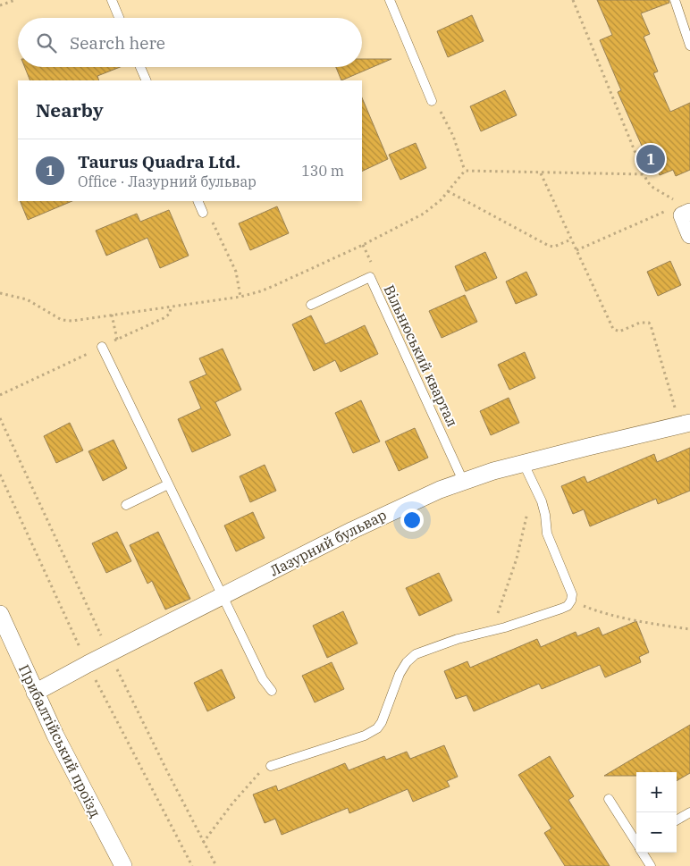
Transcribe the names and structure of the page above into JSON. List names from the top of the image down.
{
  "streets": {
    "street": ["Лазурний бульвар", "Прибалтійський проїзд"],
    "lane": ["Вільнюський квартал"]
  },
  "crossings": [
    ["Вільнюський квартал", "Лазурний бульвар"],
    ["Лазурний бульвар", "Прибалтійський проїзд"]
  ],
  "page": {
    "search": "Search here",
    "heading": "Nearby",
    "list": [
      {
        "mark": "1",
        "name": "Taurus Quadra Ltd.",
        "note": "Office · Лазурний бульвар",
        "value": "130 m"
      }
    ],
    "pins": "1",
    "map_buttons": ["+", "−"]
  }
}
